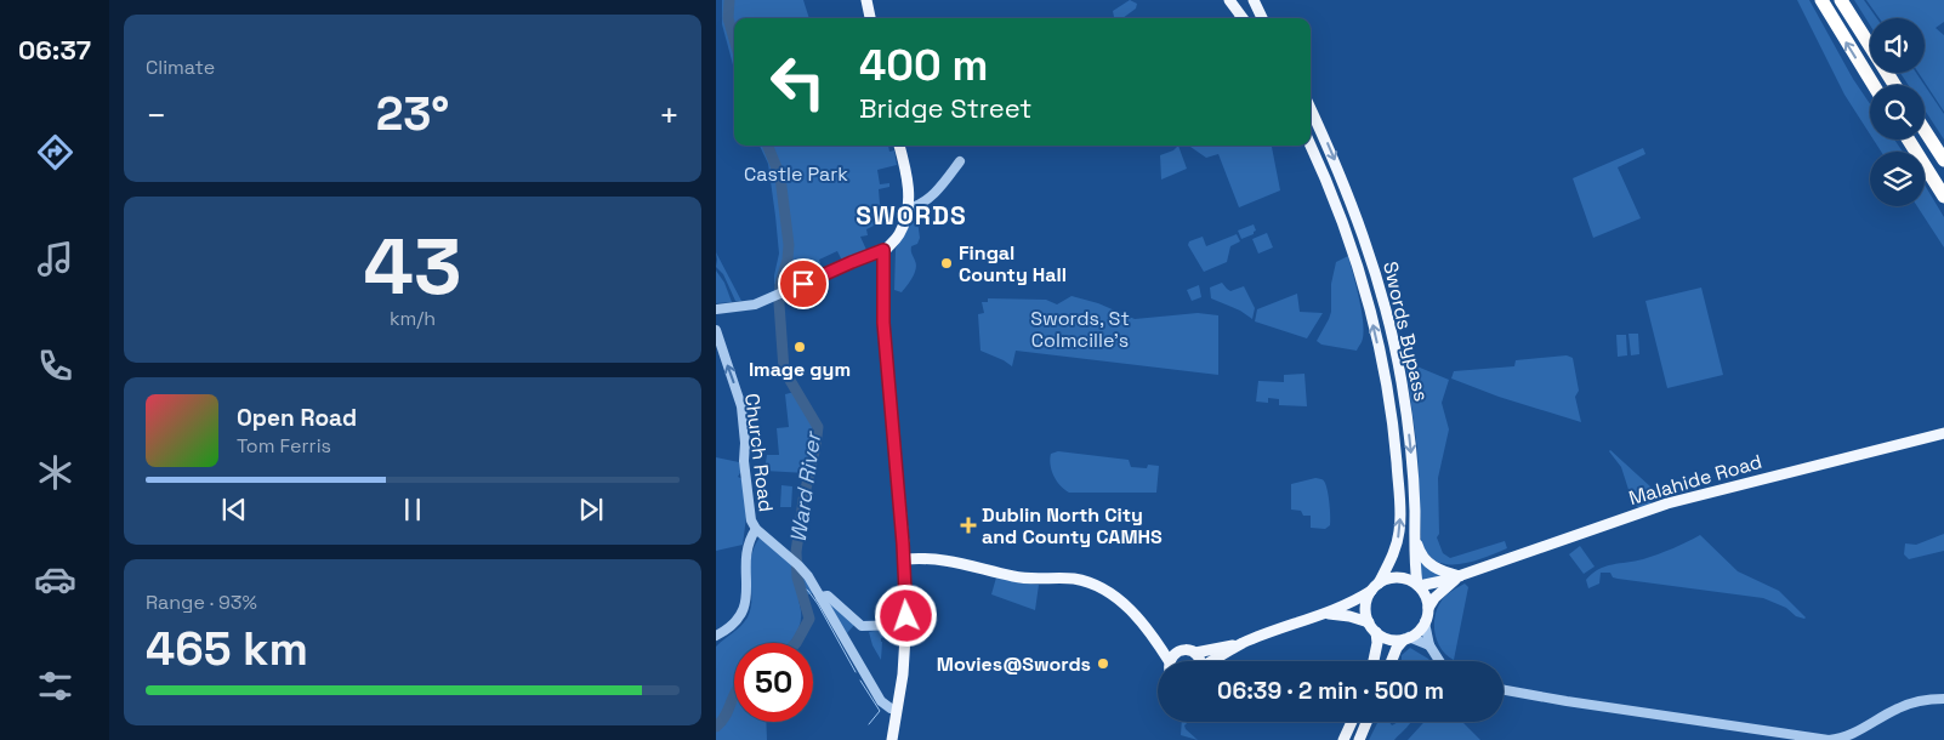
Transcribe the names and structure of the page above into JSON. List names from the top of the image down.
{
  "streets": {
    "main road": ["Swords Bypass", "Malahide Road"],
    "street": ["Church Road"]
  },
  "crossings": [
    ["Swords Bypass", "Malahide Road"]
  ],
  "one_way": ["Church Road"],
  "districts": ["SWORDS"],
  "water": ["Ward River"],
  "parks": ["Castle Park", "Swords, St Colmcille's"],
  "places": {
    "other": ["Fingal County Hall", "Image gym", "Movies@Swords"],
    "health": ["Dublin North City and County CAMHS"]
  },
  "page": {
    "tabs": "06:37",
    "tile": [
      "Climate",
      ["43", "km/h"],
      ["Range · 93%", "465 km"]
    ],
    "turn": ["400 m", "Bridge Street"],
    "heat": ["−", "23°", "+"],
    "song": ["Open Road", "Tom Ferris"],
    "limit": "50",
    "trip": "06:39 · 2 min · 500 m"
  }
}
